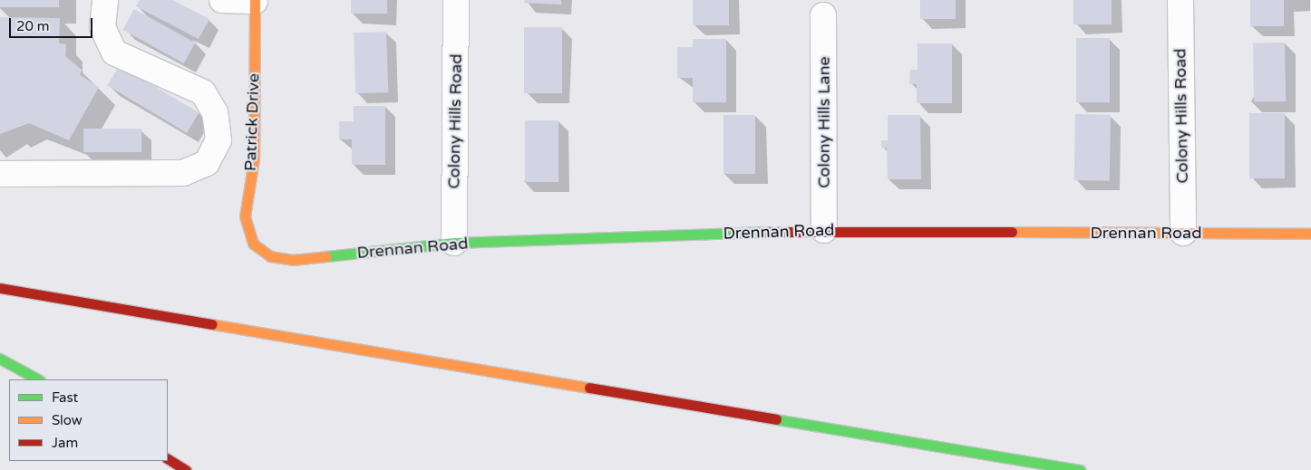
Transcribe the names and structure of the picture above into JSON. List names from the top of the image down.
{
  "streets": {
    "main road": ["Patrick Drive", "Drennan Road"],
    "street": ["Colony Hills Road", "Colony Hills Lane"]
  },
  "crossings": [
    ["Colony Hills Road", "Drennan Road"],
    ["Patrick Drive", "Drennan Road"],
    ["Colony Hills Lane", "Drennan Road"]
  ],
  "legend": ["Fast", "Slow", "Jam"],
  "scale_bar": "20 m"
}
